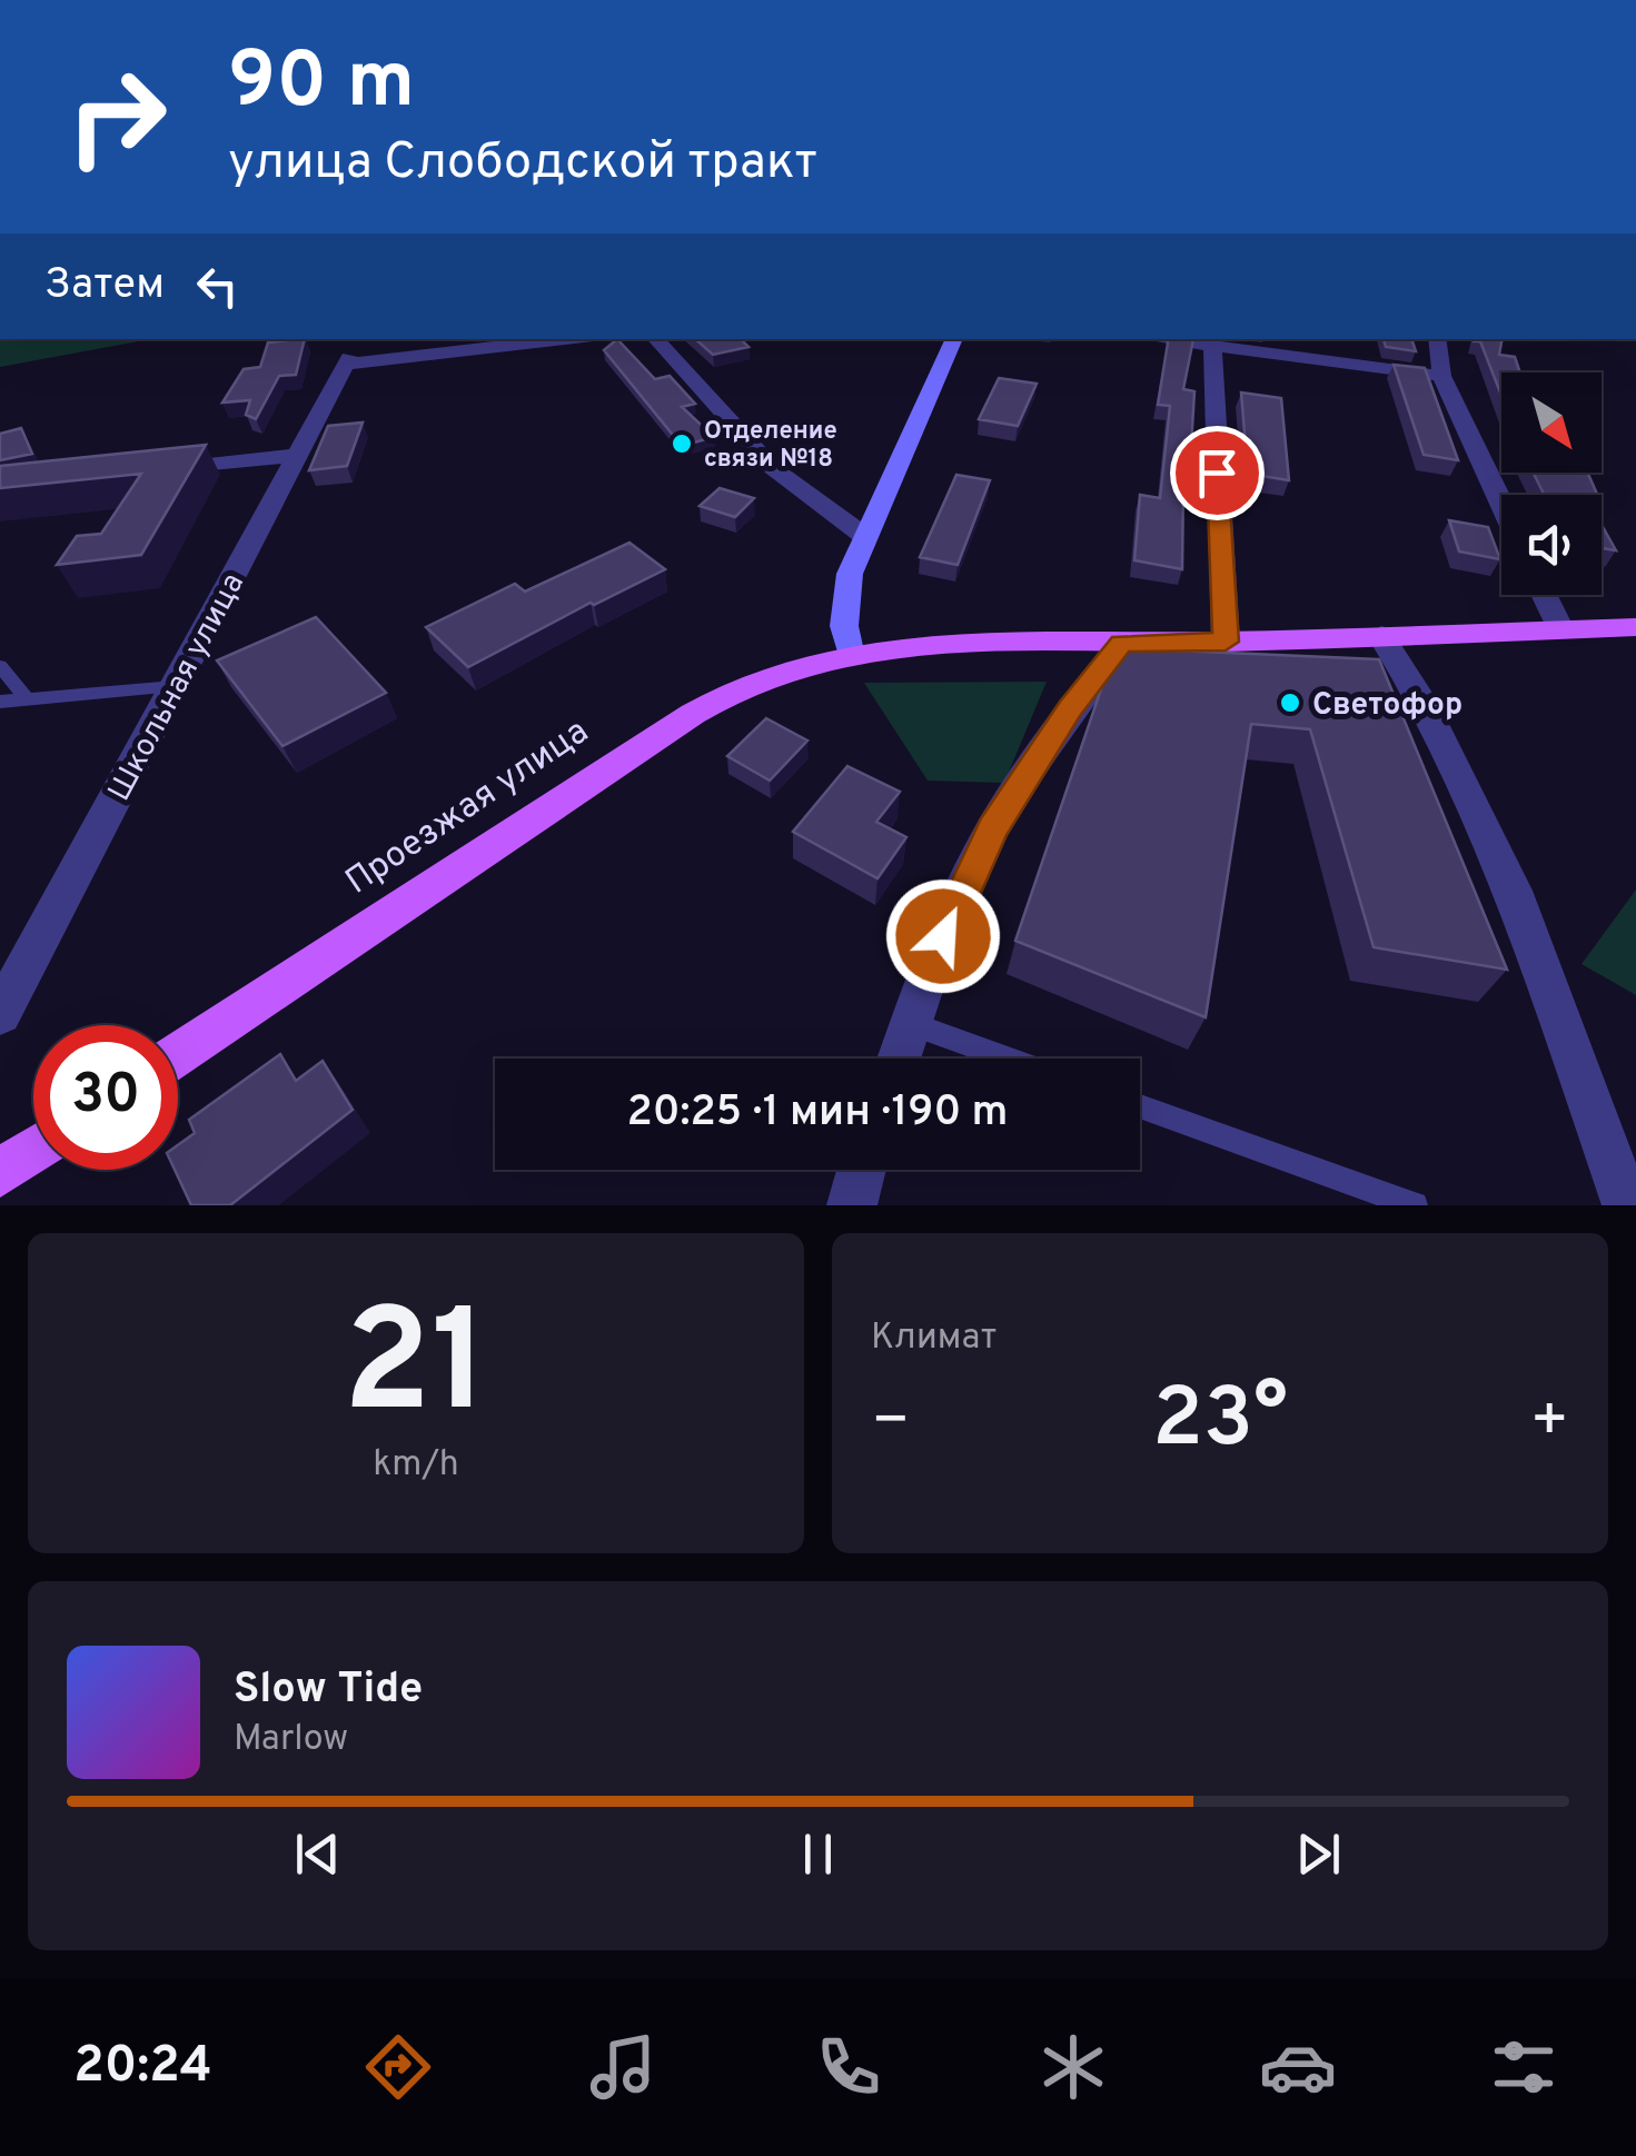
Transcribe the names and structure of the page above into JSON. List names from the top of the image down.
{
  "streets": {
    "main road": ["Проезжая улица"],
    "street": ["Школьная улица"]
  },
  "places": ["Отделение связи №18", "Светофор"],
  "north": "bottom right",
  "page": {
    "turn": ["90 m", "улица Слободской тракт"],
    "then": "Затем",
    "limit": "30",
    "trip": "20:25 · 1 мин · 190 m",
    "tile": [
      ["21", "km/h"],
      "Климат"
    ],
    "heat": ["−", "23°", "+"],
    "song": ["Slow Tide", "Marlow"],
    "tabs": "20:24"
  }
}
